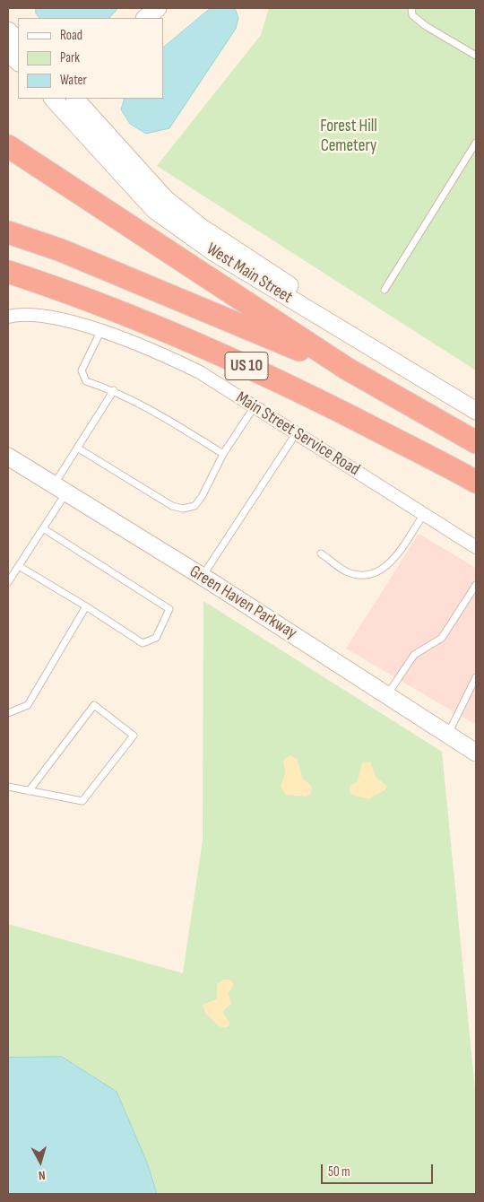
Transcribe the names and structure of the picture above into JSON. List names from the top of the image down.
{
  "streets": {
    "highway": ["US 10"],
    "street": ["West Main Street", "Main Street Service Road", "Green Haven Parkway"]
  },
  "parks": ["Forest Hill Cemetery"],
  "legend": ["Road", "Park", "Water"],
  "scale_bar": "50 m",
  "north": "bottom"
}
